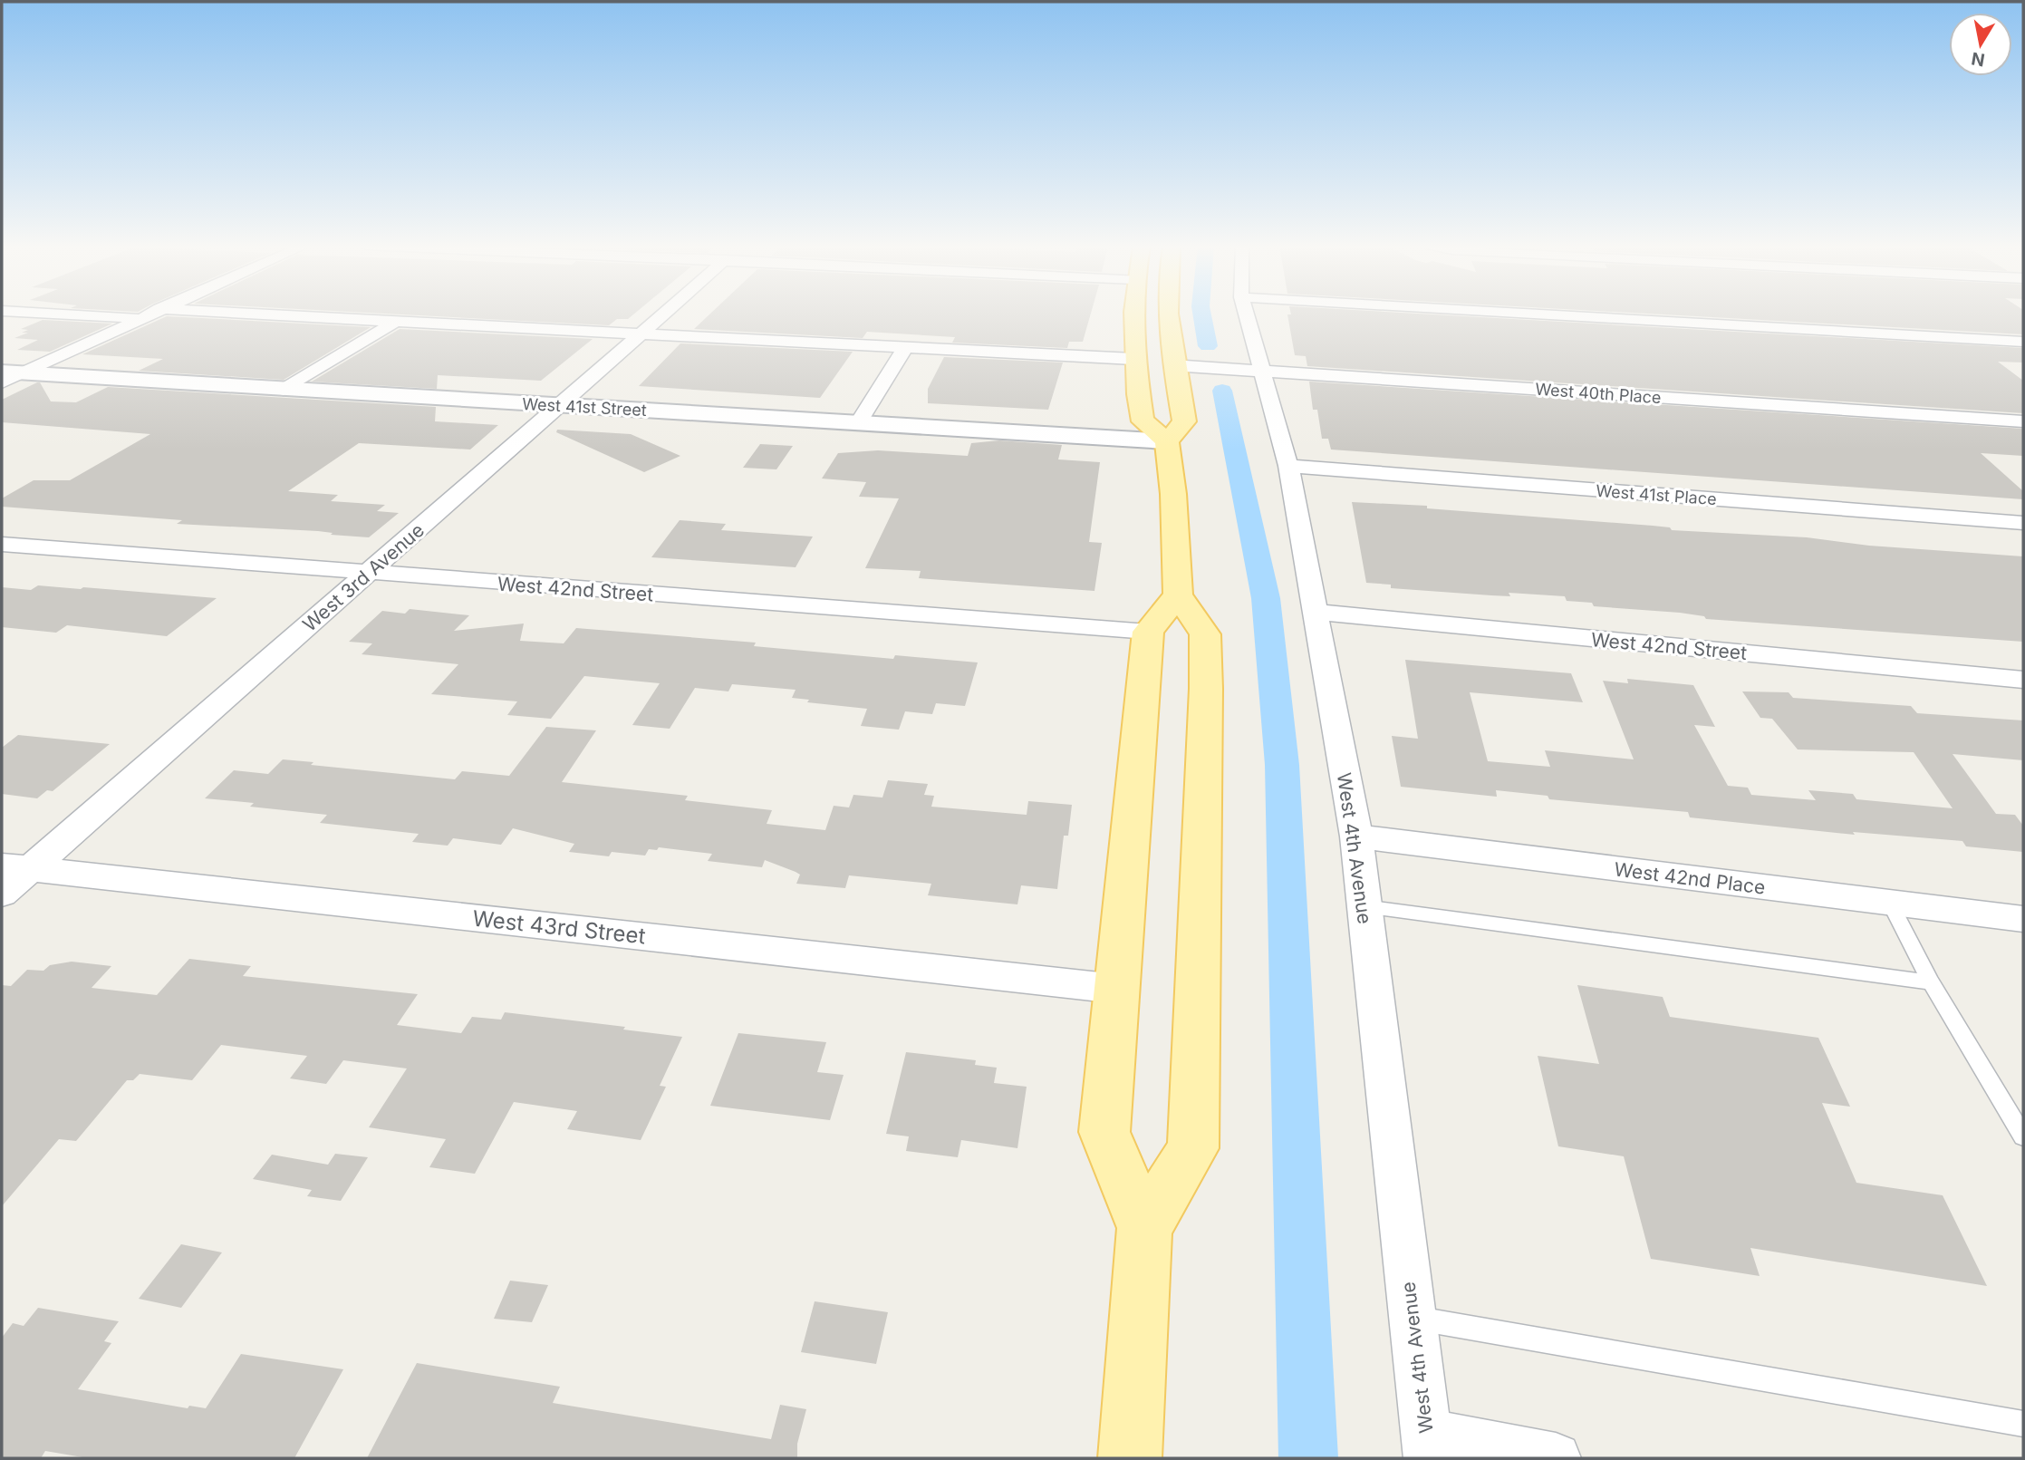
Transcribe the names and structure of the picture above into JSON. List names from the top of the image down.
{
  "streets": {
    "street": [
      "West 40th Place",
      "West 41st Street",
      "West 41st Place",
      "West 3rd Avenue",
      "West 42nd Street",
      "West 4th Avenue",
      "West 42nd Place",
      "West 43rd Street"
    ]
  },
  "crossings": [
    ["West 40th Place", "West 4th Avenue"],
    ["West 41st Street", "West 3rd Avenue"],
    ["West 41st Place", "West 4th Avenue"],
    ["West 3rd Avenue", "West 42nd Street"],
    ["West 3rd Avenue", "West 43rd Street"],
    ["West 42nd Street", "West 4th Avenue"],
    ["West 4th Avenue", "West 42nd Place"]
  ],
  "north": "bottom"
}
